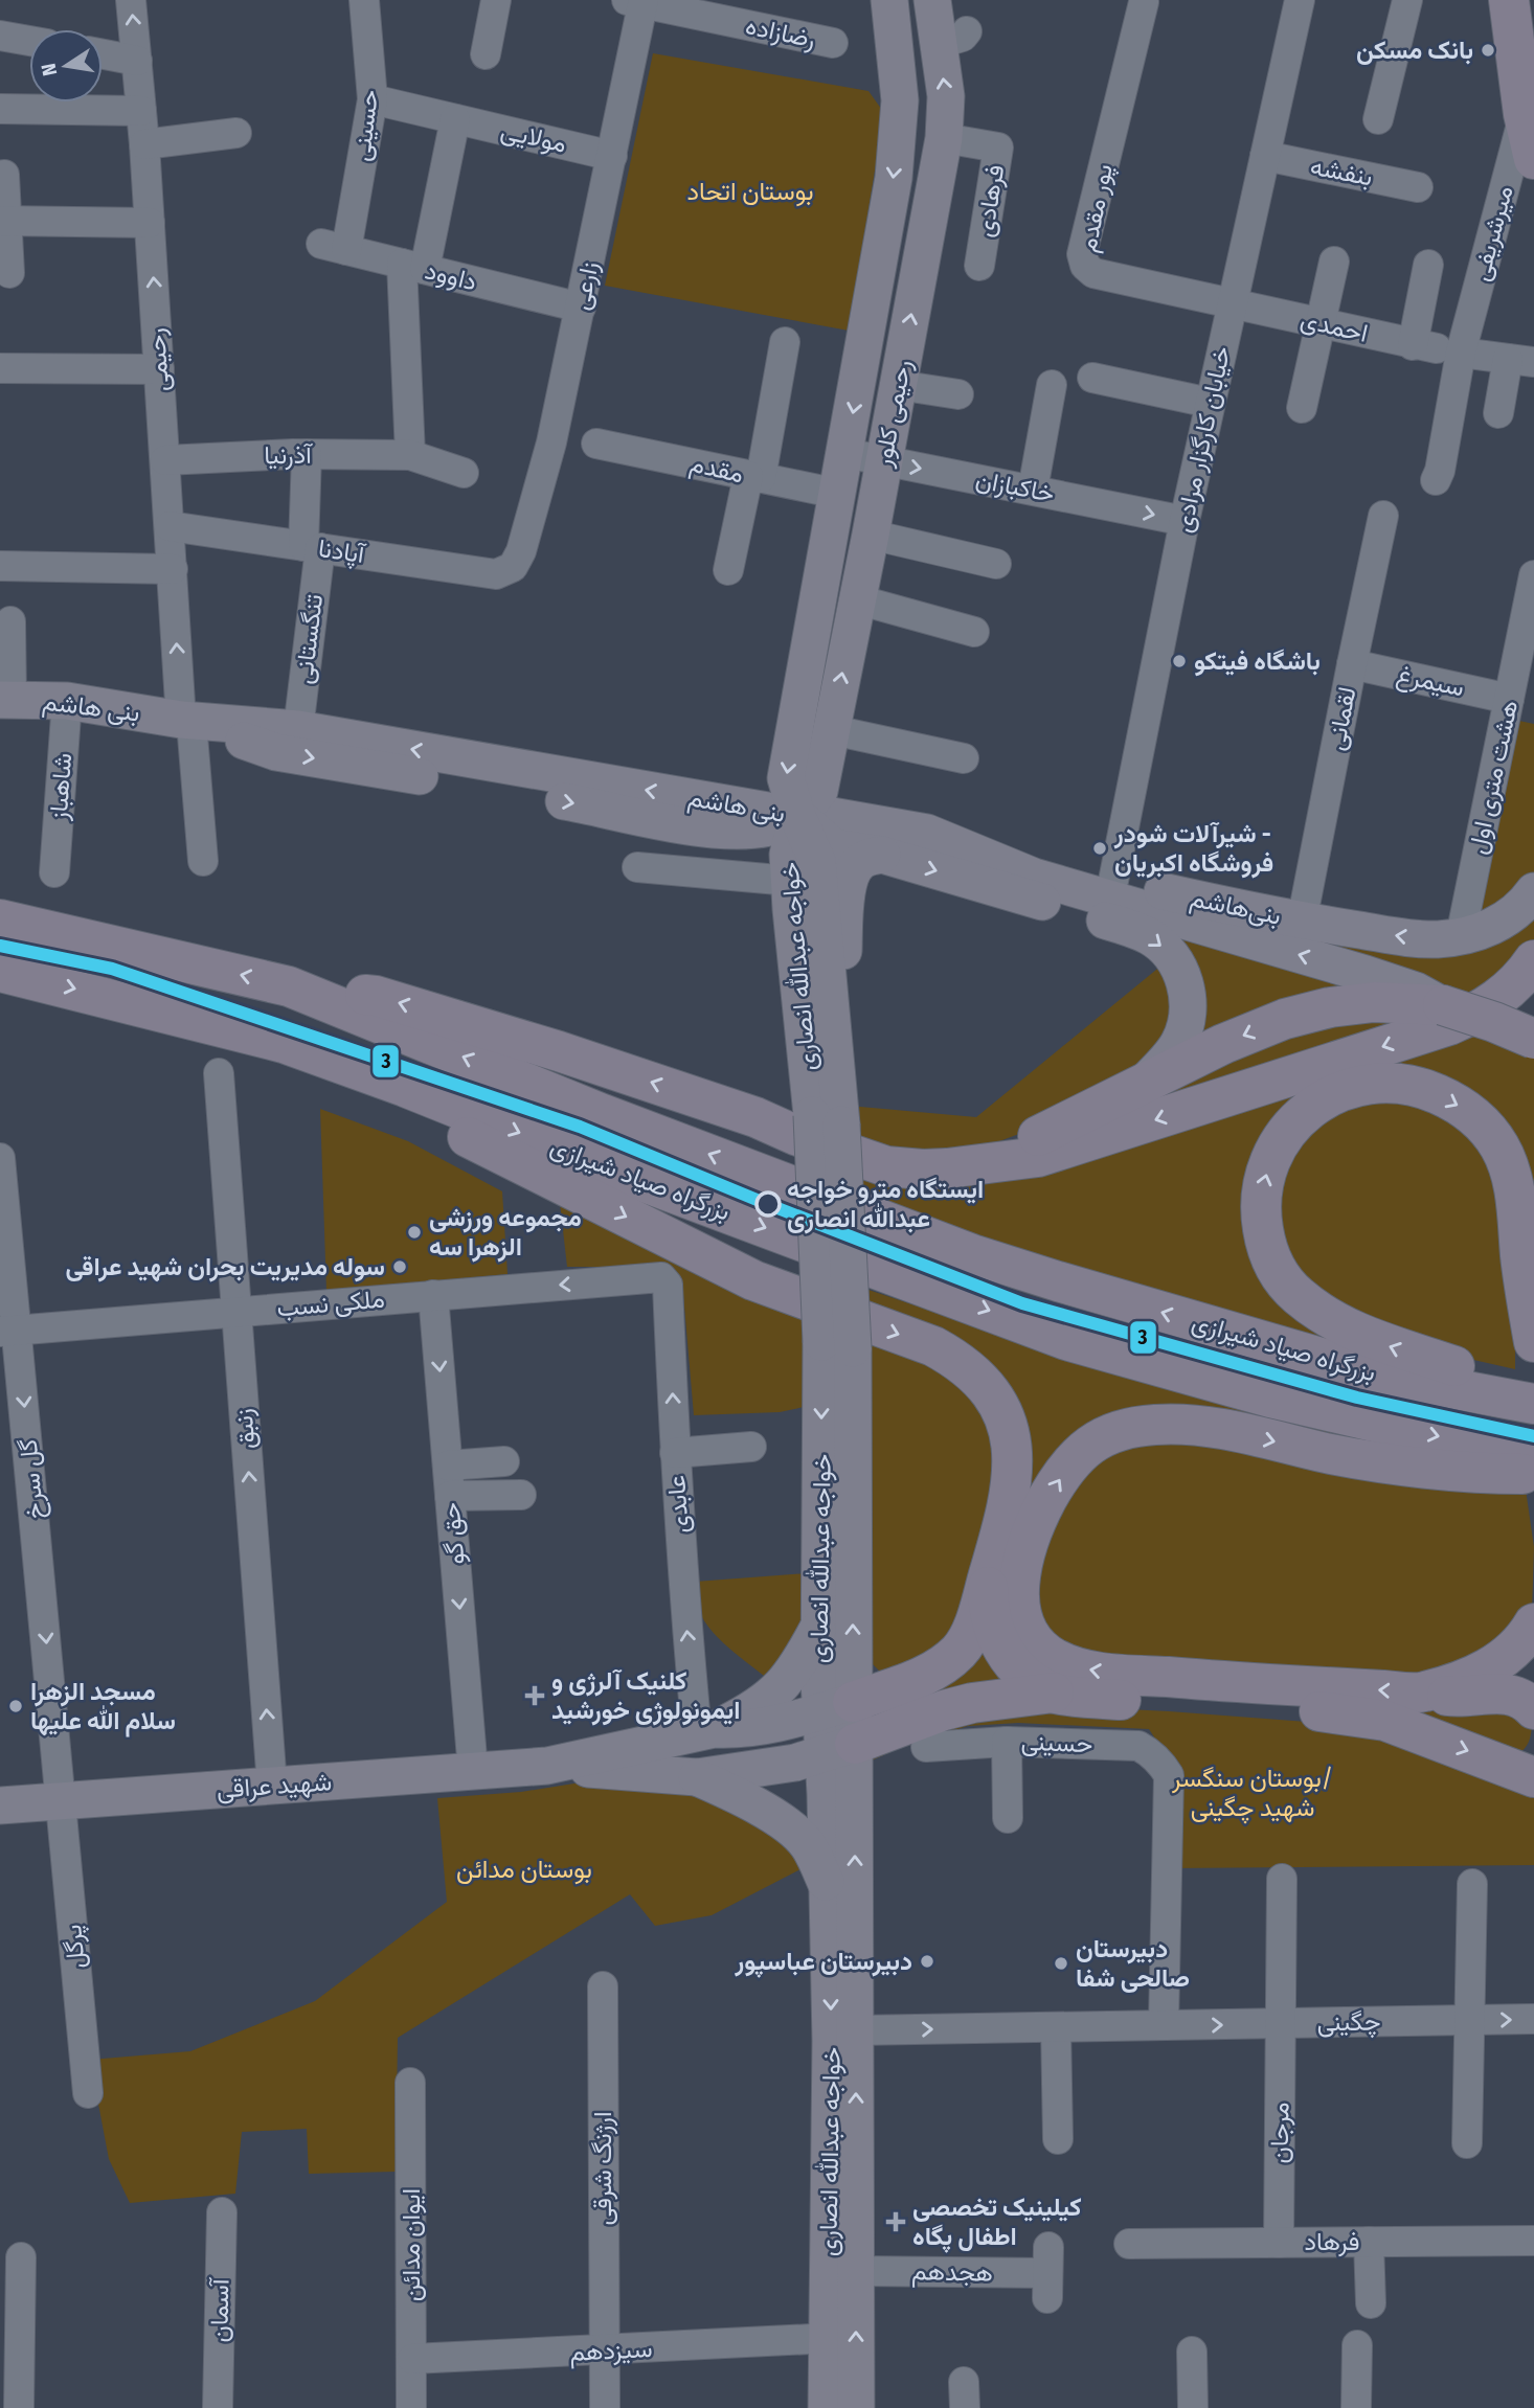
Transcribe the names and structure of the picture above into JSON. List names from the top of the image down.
{
  "streets": {
    "highway": ["بزرگراه صیاد شیرازی"],
    "main road": [
      "رحیمی کلور",
      "بنی هاشم",
      "بنی‌هاشم",
      "خواجه عبدالله انصاری",
      "شهید عراقی"
    ],
    "street": [
      "رضازاده",
      "حسینی",
      "مولایی",
      "بنفشه",
      "فرهادی",
      "پور مقدم",
      "میرشریفی",
      "داوود",
      "زارعی",
      "احمدی",
      "رحیمی",
      "خیابان کارگزار مرادی",
      "آذرنیا",
      "مقدم",
      "خاکبازان",
      "آپادنا",
      "تنگستانی",
      "سیمرغ",
      "لقمانی",
      "هشت متری اول",
      "شاهباز",
      "ملکی نسب",
      "زنبق",
      "گل سرخ",
      "عابدی",
      "حق گو",
      "پرگل",
      "چگینی",
      "مرجان",
      "ارژنگ شرقی",
      "فرهاد",
      "ایوان مدائن",
      "هجدهم",
      "آسمان",
      "سیزدهم"
    ]
  },
  "crossings": [
    ["رضازاده", "زارعی"],
    ["حسینی", "مولایی"],
    ["حسینی", "داوود"],
    ["حسینی", "چگینی"],
    ["مولایی", "زارعی"],
    ["بنفشه", "خیابان کارگزار مرادی"],
    ["فرهادی", "رحیمی کلور"],
    ["پور مقدم", "احمدی"],
    ["پور مقدم", "خیابان کارگزار مرادی"],
    ["میرشریفی", "احمدی"],
    ["داوود", "زارعی"],
    ["زارعی", "آپادنا"],
    ["احمدی", "خیابان کارگزار مرادی"],
    ["رحیمی", "آذرنیا"],
    ["رحیمی", "آپادنا"],
    ["رحیمی", "بنی هاشم"],
    ["رحیمی کلور", "خاکبازان"],
    ["رحیمی کلور", "بنی هاشم"],
    ["رحیمی کلور", "خواجه عبدالله انصاری"],
    ["خیابان کارگزار مرادی", "خاکبازان"],
    ["خیابان کارگزار مرادی", "بنی‌هاشم"],
    ["آذرنیا", "تنگستانی"],
    ["آپادنا", "تنگستانی"],
    ["تنگستانی", "بنی هاشم"],
    ["سیمرغ", "لقمانی"],
    ["سیمرغ", "هشت متری اول"],
    ["بنی هاشم", "شاهباز"],
    ["بنی هاشم", "خواجه عبدالله انصاری"],
    ["لقمانی", "بنی‌هاشم"],
    ["هشت متری اول", "بنی‌هاشم"],
    ["خواجه عبدالله انصاری", "شهید عراقی"],
    ["خواجه عبدالله انصاری", "چگینی"],
    ["خواجه عبدالله انصاری", "هجدهم"],
    ["ملکی نسب", "زنبق"],
    ["ملکی نسب", "گل سرخ"],
    ["ملکی نسب", "عابدی"],
    ["ملکی نسب", "حق گو"],
    ["زنبق", "شهید عراقی"],
    ["گل سرخ", "شهید عراقی"],
    ["گل سرخ", "پرگل"],
    ["عابدی", "شهید عراقی"],
    ["حق گو", "شهید عراقی"],
    ["شهید عراقی", "پرگل"],
    ["چگینی", "مرجان"],
    ["مرجان", "فرهاد"],
    ["ارژنگ شرقی", "سیزدهم"],
    ["ایوان مدائن", "سیزدهم"]
  ],
  "one_way": [
    "زنبق",
    "گل سرخ",
    "عابدی",
    "حق گو",
    "چگینی"
  ],
  "parks": ["بوستان اتحاد", "بوستان سنگسر/ شهید چگینی", "بوستان مدائن"],
  "places": {
    "other": [
      "بانک مسکن",
      "باشگاه فیتکو",
      "شیرآلات شودر - فروشگاه اکبریان",
      "ایستگاه مترو خواجه عبدالله انصاری",
      "مجموعه ورزشی الزهرا سه",
      "سوله مدیریت بحران شهید عراقی",
      "مسجد الزهرا سلام الله علیها",
      "دبیرستان عباسپور",
      "دبیرستان صالحی شفا"
    ],
    "health": ["کلنیک آلرژی و ایمونولوژی خورشید", "کیلینیک تخصصی اطفال پگاه"]
  },
  "lines": ["transit line 3"],
  "north": "left"
}
